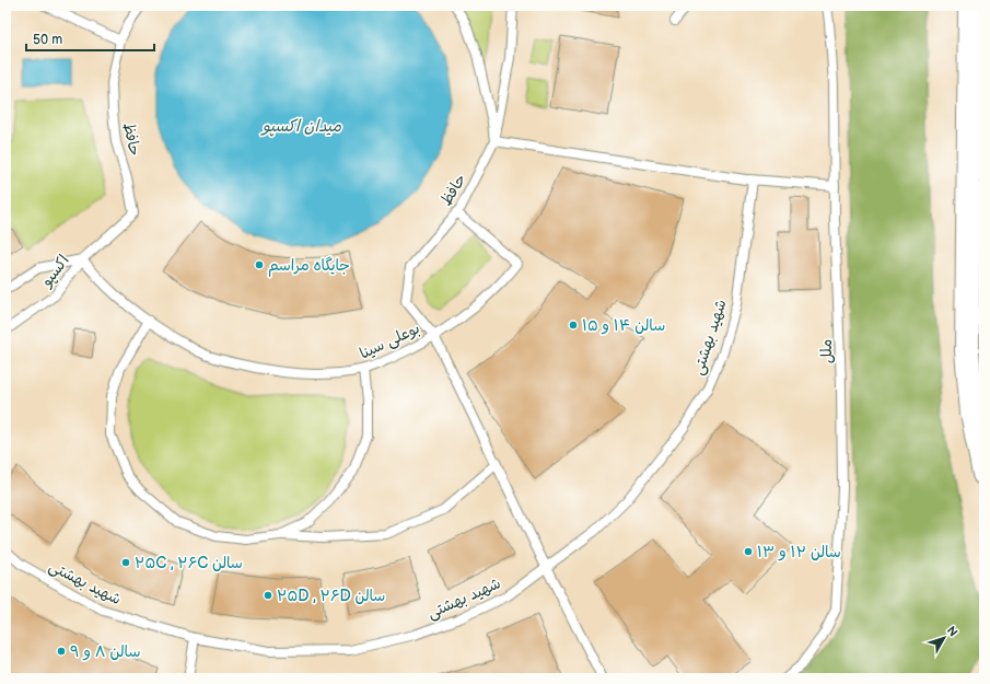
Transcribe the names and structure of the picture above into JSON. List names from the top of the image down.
{
  "streets": {
    "lane": [
      "حافظ",
      "اکسپو",
      "شهید بهشتی",
      "بوعلی سینا",
      "ملل"
    ]
  },
  "crossings": [
    ["حافظ", "اکسپو"],
    ["حافظ", "بوعلی سینا"],
    ["اکسپو", "بوعلی سینا"],
    ["شهید بهشتی", "بوعلی سینا"]
  ],
  "water": ["میدان اکسپو"],
  "places": [
    "جایگاه مراسم",
    "سالن ۱۴ و ۱۵",
    "سالن ۱۲ و ۱۳",
    "۲۵C , ۲۶C سالن",
    "۲۵D , ۲۶D سالن",
    "سالن ۸ و ۹"
  ],
  "scale_bar": "50 m",
  "north": "top right"
}
